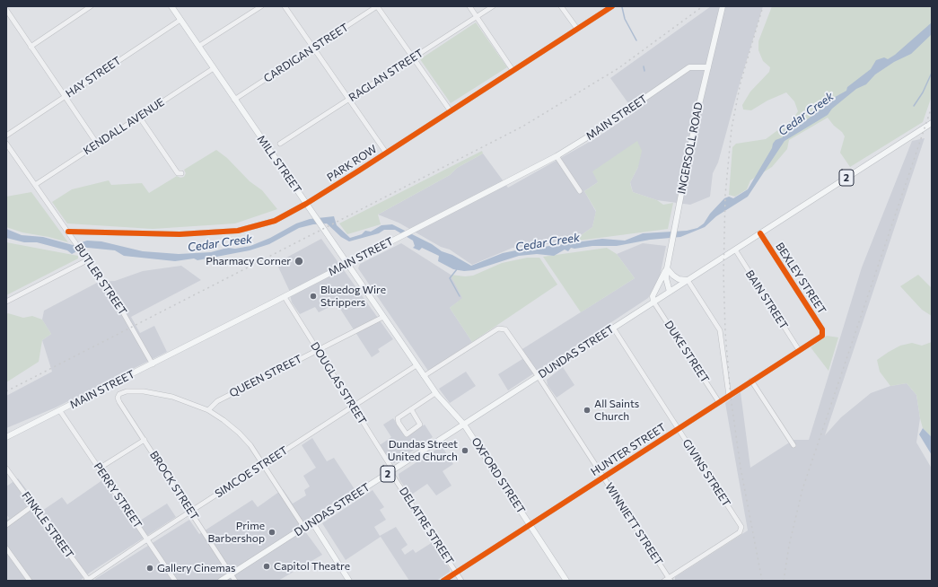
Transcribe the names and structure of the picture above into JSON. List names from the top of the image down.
{
  "streets": {
    "main road": [
      "MAIN STREET",
      "INGERSOLL ROAD",
      "MILL STREET",
      "2",
      "DUNDAS STREET",
      "OXFORD STREET"
    ],
    "street": [
      "CARDIGAN STREET",
      "RAGLAN STREET",
      "HAY STREET",
      "KENDALL AVENUE",
      "PARK ROW",
      "BEXLEY STREET",
      "BUTLER STREET",
      "BAIN STREET",
      "DUKE STREET",
      "QUEEN STREET",
      "DOUGLAS STREET",
      "HUNTER STREET",
      "SIMCOE STREET",
      "GIVINS STREET",
      "BROCK STREET",
      "PERRY STREET",
      "WINNIETT STREET",
      "FINKLE STREET",
      "DELATRE STREET"
    ]
  },
  "crossings": [
    ["CARDIGAN STREET", "MILL STREET"],
    ["HAY STREET", "MILL STREET"],
    ["MAIN STREET", "INGERSOLL ROAD"],
    ["MAIN STREET", "MILL STREET"],
    ["MAIN STREET", "BUTLER STREET"],
    ["MAIN STREET", "DOUGLAS STREET"],
    ["MAIN STREET", "PERRY STREET"],
    ["KENDALL AVENUE", "MILL STREET"],
    ["KENDALL AVENUE", "BUTLER STREET"],
    ["INGERSOLL ROAD", "DUNDAS STREET"],
    ["PARK ROW", "MILL STREET"],
    ["PARK ROW", "BUTLER STREET"],
    ["MILL STREET", "DUNDAS STREET"],
    ["MILL STREET", "QUEEN STREET"],
    ["MILL STREET", "SIMCOE STREET"],
    ["MILL STREET", "OXFORD STREET"],
    ["MILL STREET", "WINNIETT STREET"],
    ["BEXLEY STREET", "DUNDAS STREET"],
    ["BEXLEY STREET", "HUNTER STREET"],
    ["BAIN STREET", "DUNDAS STREET"],
    ["BAIN STREET", "HUNTER STREET"],
    ["DUNDAS STREET", "DUKE STREET"],
    ["DUNDAS STREET", "DOUGLAS STREET"],
    ["DUNDAS STREET", "GIVINS STREET"],
    ["DUNDAS STREET", "OXFORD STREET"],
    ["DUNDAS STREET", "BROCK STREET"],
    ["DUNDAS STREET", "WINNIETT STREET"],
    ["DUNDAS STREET", "DELATRE STREET"],
    ["DUKE STREET", "HUNTER STREET"],
    ["QUEEN STREET", "DOUGLAS STREET"],
    ["QUEEN STREET", "BROCK STREET"],
    ["DOUGLAS STREET", "SIMCOE STREET"],
    ["DOUGLAS STREET", "DELATRE STREET"],
    ["HUNTER STREET", "GIVINS STREET"],
    ["HUNTER STREET", "OXFORD STREET"],
    ["HUNTER STREET", "WINNIETT STREET"],
    ["HUNTER STREET", "DELATRE STREET"],
    ["SIMCOE STREET", "BROCK STREET"],
    ["SIMCOE STREET", "PERRY STREET"],
    ["SIMCOE STREET", "FINKLE STREET"],
    ["GIVINS STREET", "WINNIETT STREET"]
  ],
  "water": ["Cedar Creek"],
  "places": [
    "Pharmacy Corner",
    "Bluedog Wire Strippers",
    "All Saints Church",
    "Dundas Street United Church",
    "Prime Barbershop",
    "Capitol Theatre",
    "Gallery Cinemas"
  ]
}
